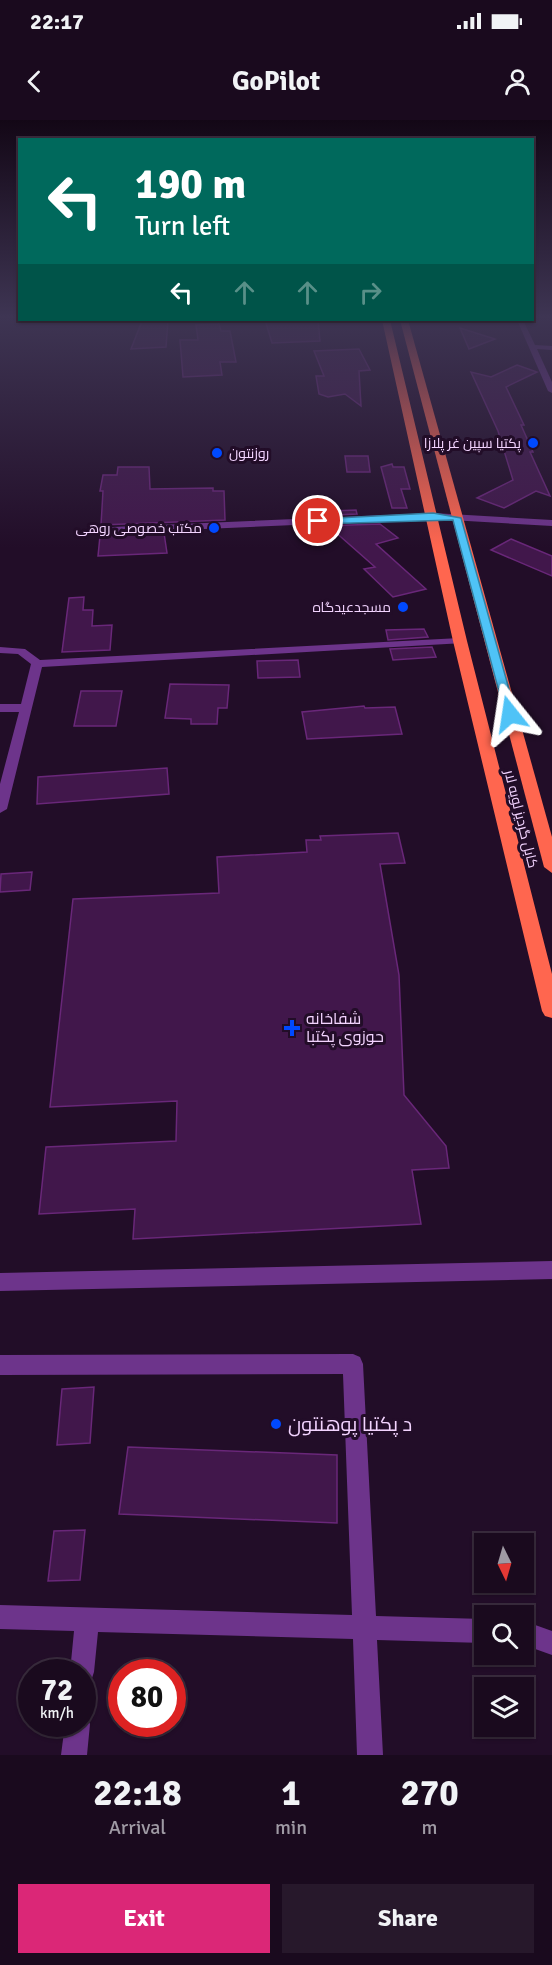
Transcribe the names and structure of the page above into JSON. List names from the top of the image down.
{
  "streets": {
    "highway": ["کابل گردیز لویه لار"]
  },
  "places": {
    "other": [
      "پکتیا سپین غر پلازا",
      "روزنتون",
      "مکتب خصوصی روهی",
      "مسجدعیدگاه",
      "د پکتیا پوهنتون"
    ],
    "health": ["شفاخانه حوزوی پکتبا"]
  },
  "north": "bottom",
  "page": {
    "status": "22:17",
    "header": "GoPilot",
    "turn": ["190 m", "Turn left"],
    "speed": "72 km/h",
    "limit": "80",
    "eta": [
      "22:18",
      "Arrival",
      "1",
      "min",
      "270",
      "m"
    ],
    "buttons": ["Exit", "Share"]
  }
}
